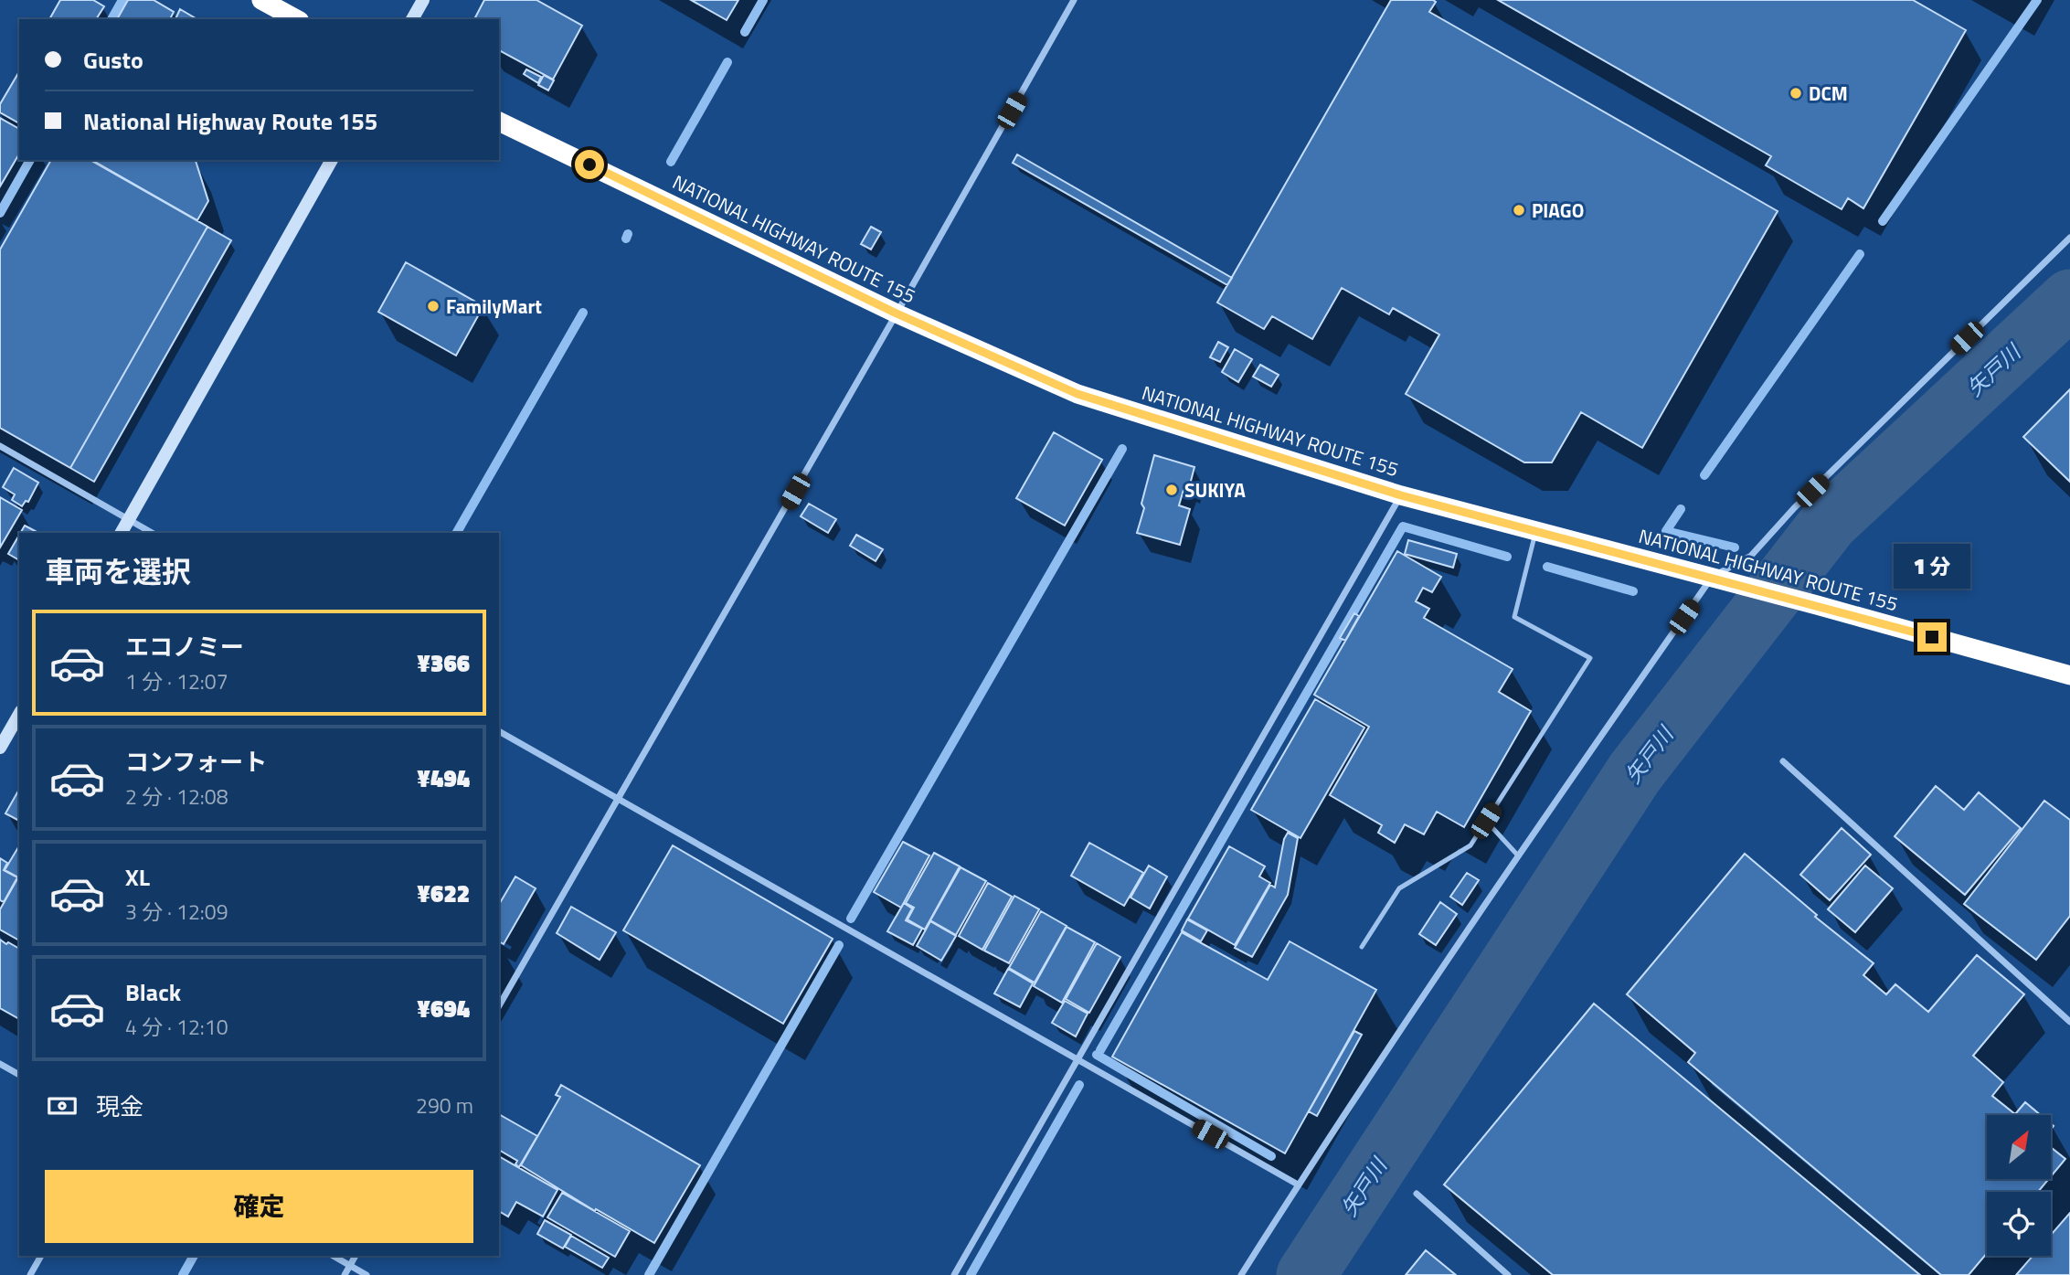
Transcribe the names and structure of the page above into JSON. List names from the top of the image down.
{
  "streets": {
    "highway": ["NATIONAL HIGHWAY ROUTE 155"]
  },
  "water": ["矢戸川"],
  "places": [
    "DCM",
    "PIAGO",
    "FamilyMart",
    "SUKIYA"
  ],
  "north": "top right",
  "page": {
    "banner": ["Gusto", "National Highway Route 155"],
    "heading": "車両を選択",
    "bubble": "1 分",
    "list": [
      {
        "name": "エコノミー",
        "note": "1 分 · 12:07",
        "value": "¥366"
      },
      {
        "name": "コンフォート",
        "note": "2 分 · 12:08",
        "value": "¥494"
      },
      {
        "name": "XL",
        "note": "3 分 · 12:09",
        "value": "¥622"
      },
      {
        "name": "Black",
        "note": "4 分 · 12:10",
        "value": "¥694"
      }
    ],
    "pay": ["現金", "290 m"],
    "buttons": "確定"
  }
}
